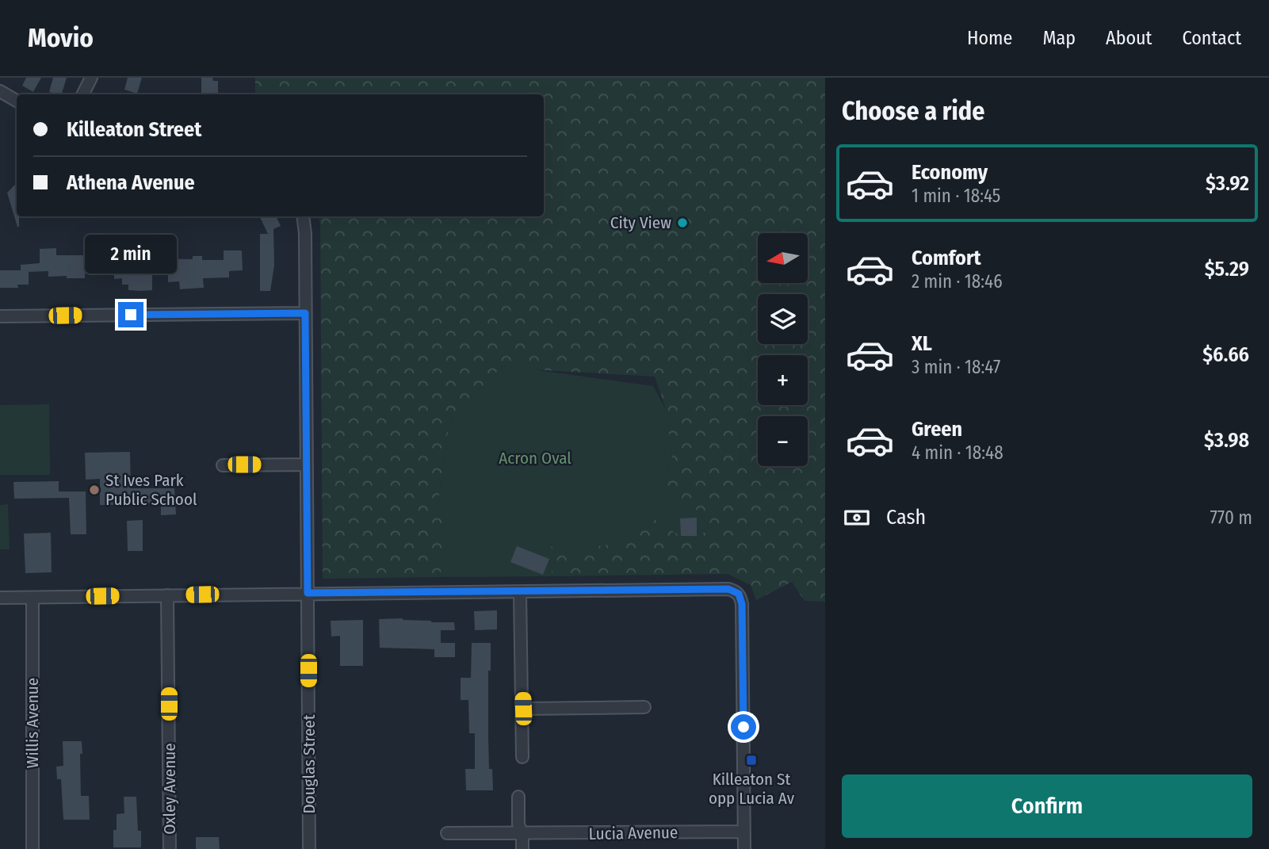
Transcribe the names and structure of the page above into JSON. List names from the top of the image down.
{
  "streets": {
    "street": [
      "Willis Avenue",
      "Douglas Street",
      "Oxley Avenue",
      "Lucia Avenue"
    ]
  },
  "parks": ["Acron Oval"],
  "places": {
    "other": ["City View", "St Ives Park Public School"],
    "transit": ["Killeaton St opp Lucia Av"]
  },
  "north": "left",
  "page": {
    "header": "Movio",
    "nav": [
      "Home",
      "Map",
      "About",
      "Contact"
    ],
    "heading": "Choose a ride",
    "banner": ["Killeaton Street", "Athena Avenue"],
    "list": [
      {
        "name": "Economy",
        "note": "1 min · 18:45",
        "value": "$3.92"
      },
      {
        "name": "Comfort",
        "note": "2 min · 18:46",
        "value": "$5.29"
      },
      {
        "name": "XL",
        "note": "3 min · 18:47",
        "value": "$6.66"
      },
      {
        "name": "Green",
        "note": "4 min · 18:48",
        "value": "$3.98"
      }
    ],
    "map_buttons": ["+", "−"],
    "bubble": "2 min",
    "pay": ["Cash", "770 m"],
    "buttons": "Confirm"
  }
}
